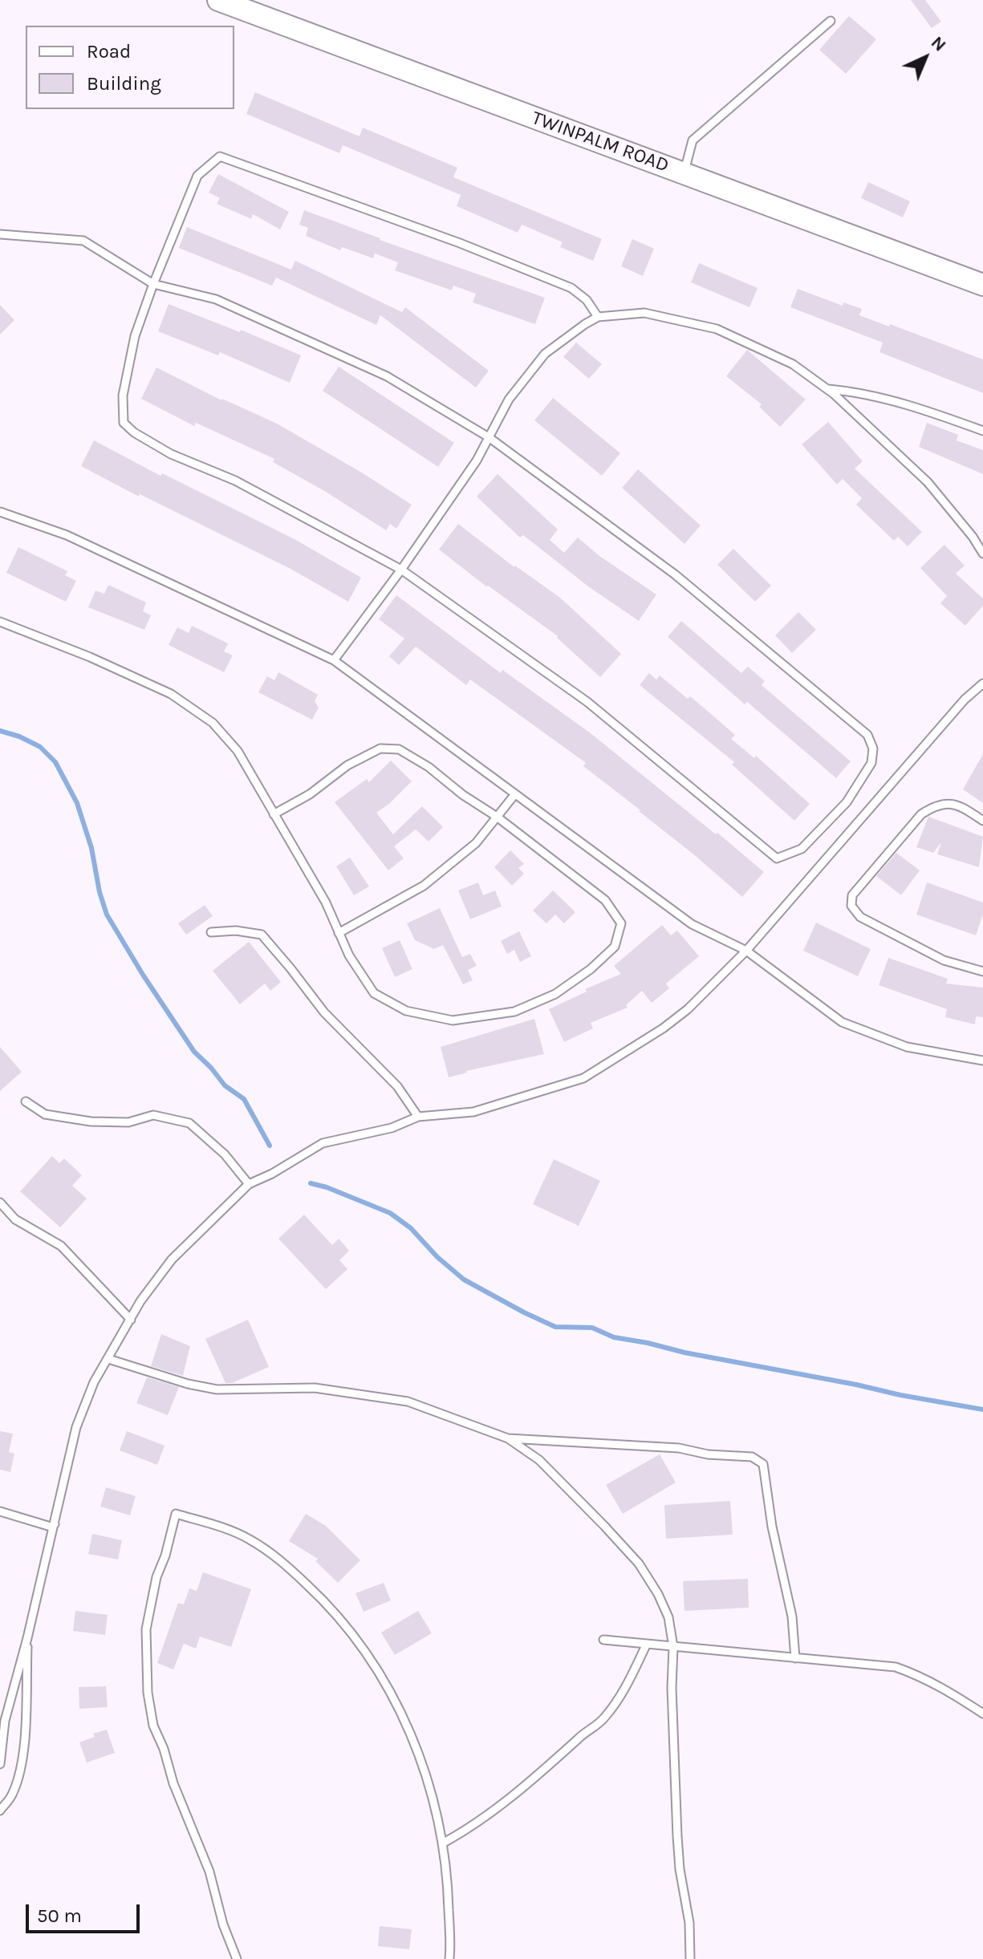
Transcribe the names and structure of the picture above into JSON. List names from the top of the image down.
{
  "streets": {
    "main road": ["TWINPALM ROAD"]
  },
  "legend": ["Road", "Building"],
  "scale_bar": "50 m",
  "north": "top right"
}
